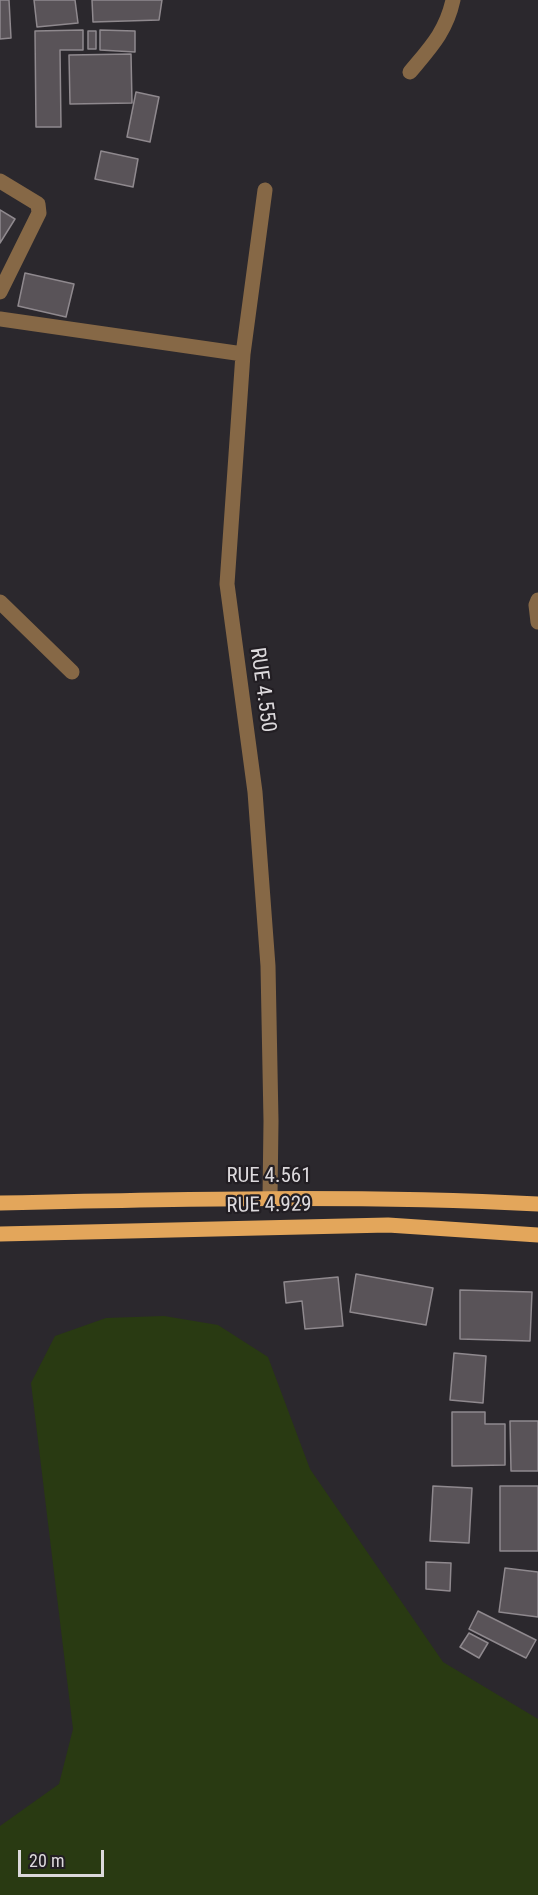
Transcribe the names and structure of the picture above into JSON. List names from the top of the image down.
{
  "streets": {
    "main road": ["RUE 4.561", "RUE 4.929"],
    "street": ["RUE 4.550"]
  },
  "crossings": [
    ["RUE 4.550", "RUE 4.561"]
  ],
  "scale_bar": "20 m"
}
